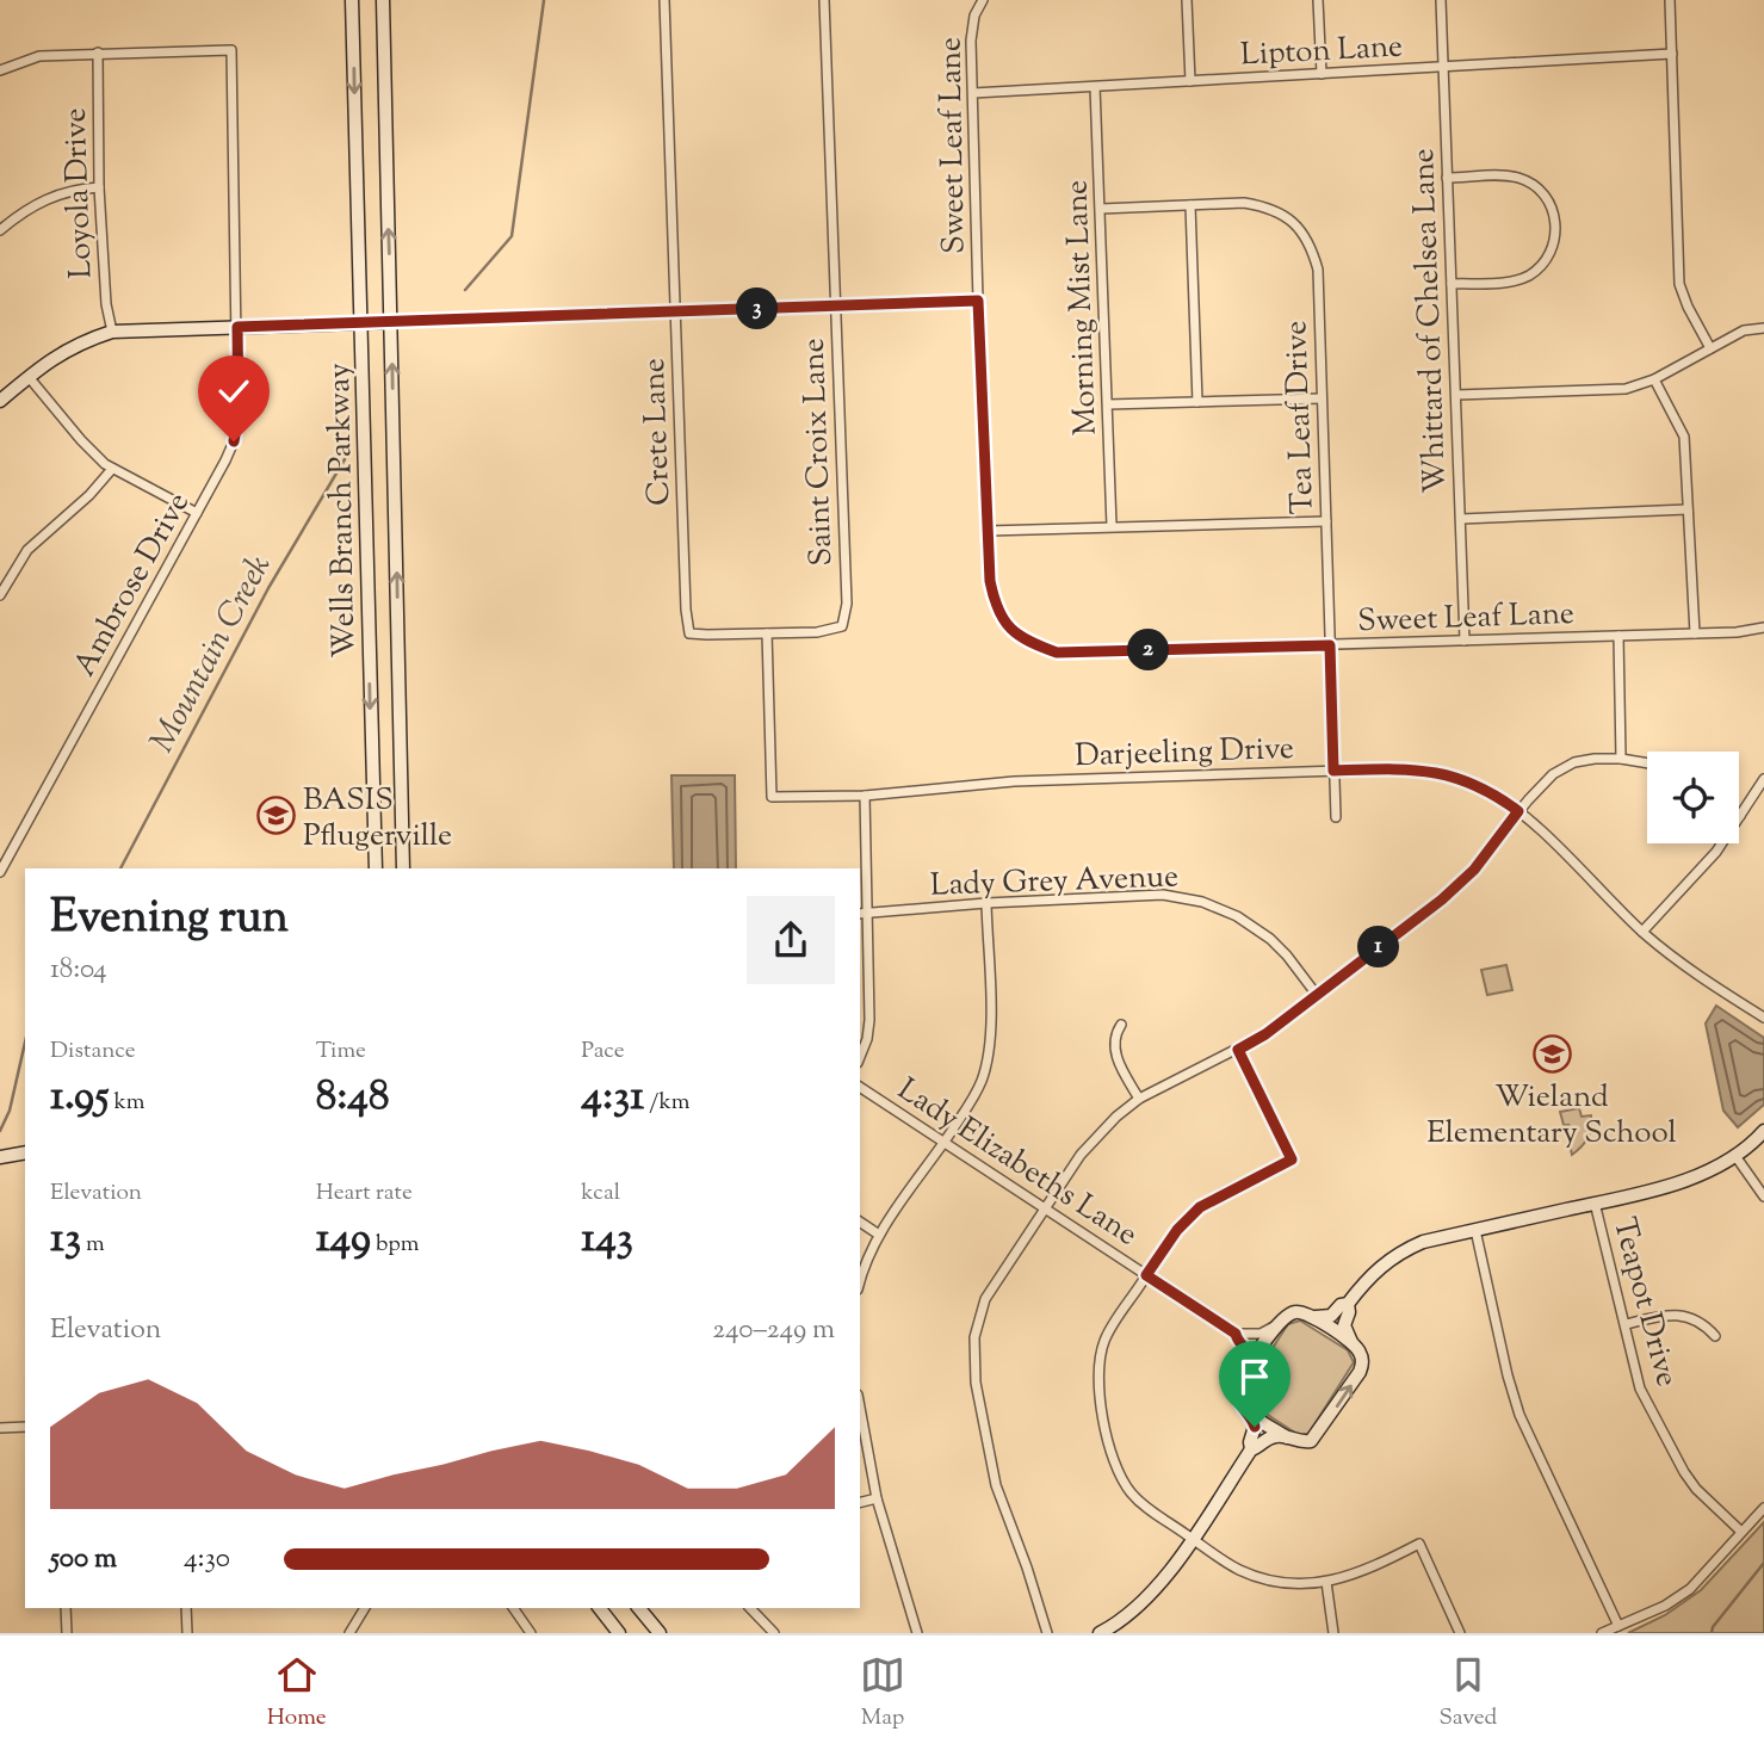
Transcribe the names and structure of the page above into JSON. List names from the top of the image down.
{
  "streets": {
    "main road": ["Wells Branch Parkway"],
    "street": [
      "Lipton Lane",
      "Sweet Leaf Lane",
      "Loyola Drive",
      "Morning Mist Lane",
      "Whittard of Chelsea Lane",
      "Tea Leaf Drive",
      "Crete Lane",
      "Saint Croix Lane",
      "Ambrose Drive",
      "Darjeeling Drive",
      "Lady Grey Avenue",
      "Lady Elizabeths Lane",
      "Teapot Drive"
    ]
  },
  "crossings": [
    ["Lipton Lane", "Sweet Leaf Lane"],
    ["Lipton Lane", "Morning Mist Lane"],
    ["Lipton Lane", "Whittard of Chelsea Lane"],
    ["Sweet Leaf Lane", "Whittard of Chelsea Lane"],
    ["Sweet Leaf Lane", "Tea Leaf Drive"],
    ["Loyola Drive", "Ambrose Drive"],
    ["Morning Mist Lane", "Tea Leaf Drive"],
    ["Tea Leaf Drive", "Darjeeling Drive"],
    ["Crete Lane", "Saint Croix Lane"],
    ["Crete Lane", "Darjeeling Drive"],
    ["Saint Croix Lane", "Darjeeling Drive"]
  ],
  "water": ["Mountain Creek"],
  "places": {
    "school or university": ["BASIS Pflugerville", "Wieland Elementary School"]
  },
  "page": {
    "pins": ["3", "2", "1"],
    "heading": ["Evening run", "18:04"],
    "stats": [
      ["Distance", "1.95 km"],
      ["Time", "8:48"],
      ["Pace", "4:31 /km"],
      ["Elevation", "13 m"],
      ["Heart rate", "149 bpm"],
      ["kcal", "143"]
    ],
    "chart": ["Elevation", "240–249 m"],
    "list": [
      {
        "name": "500 m",
        "note": "4:30"
      }
    ],
    "tabs": ["Home", "Map", "Saved"]
  }
}
